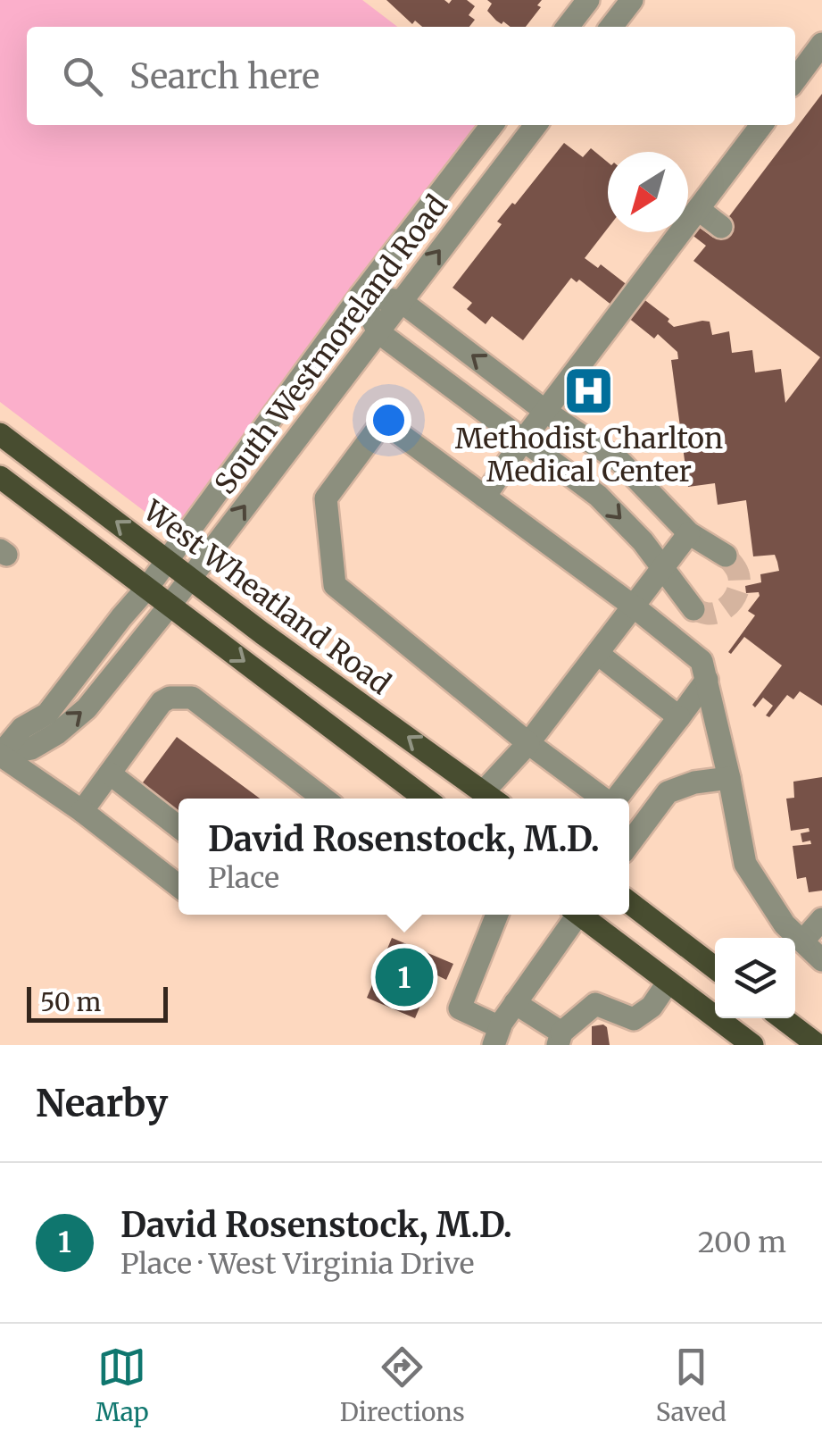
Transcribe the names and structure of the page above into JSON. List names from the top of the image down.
{
  "streets": {
    "main road": ["West Wheatland Road"],
    "street": ["South Westmoreland Road"]
  },
  "crossings": [
    ["South Westmoreland Road", "West Wheatland Road"]
  ],
  "places": {
    "hospital": ["Methodist Charlton Medical Center"]
  },
  "scale_bar": "50 m",
  "north": "bottom left",
  "page": {
    "search": "Search here",
    "popup": ["David Rosenstock, M.D.", "Place"],
    "pins": "1",
    "scale": "50 m",
    "heading": "Nearby",
    "list": [
      {
        "mark": "1",
        "name": "David Rosenstock, M.D.",
        "note": "Place · West Virginia Drive",
        "value": "200 m"
      }
    ],
    "nav": ["Map", "Directions", "Saved"]
  }
}
